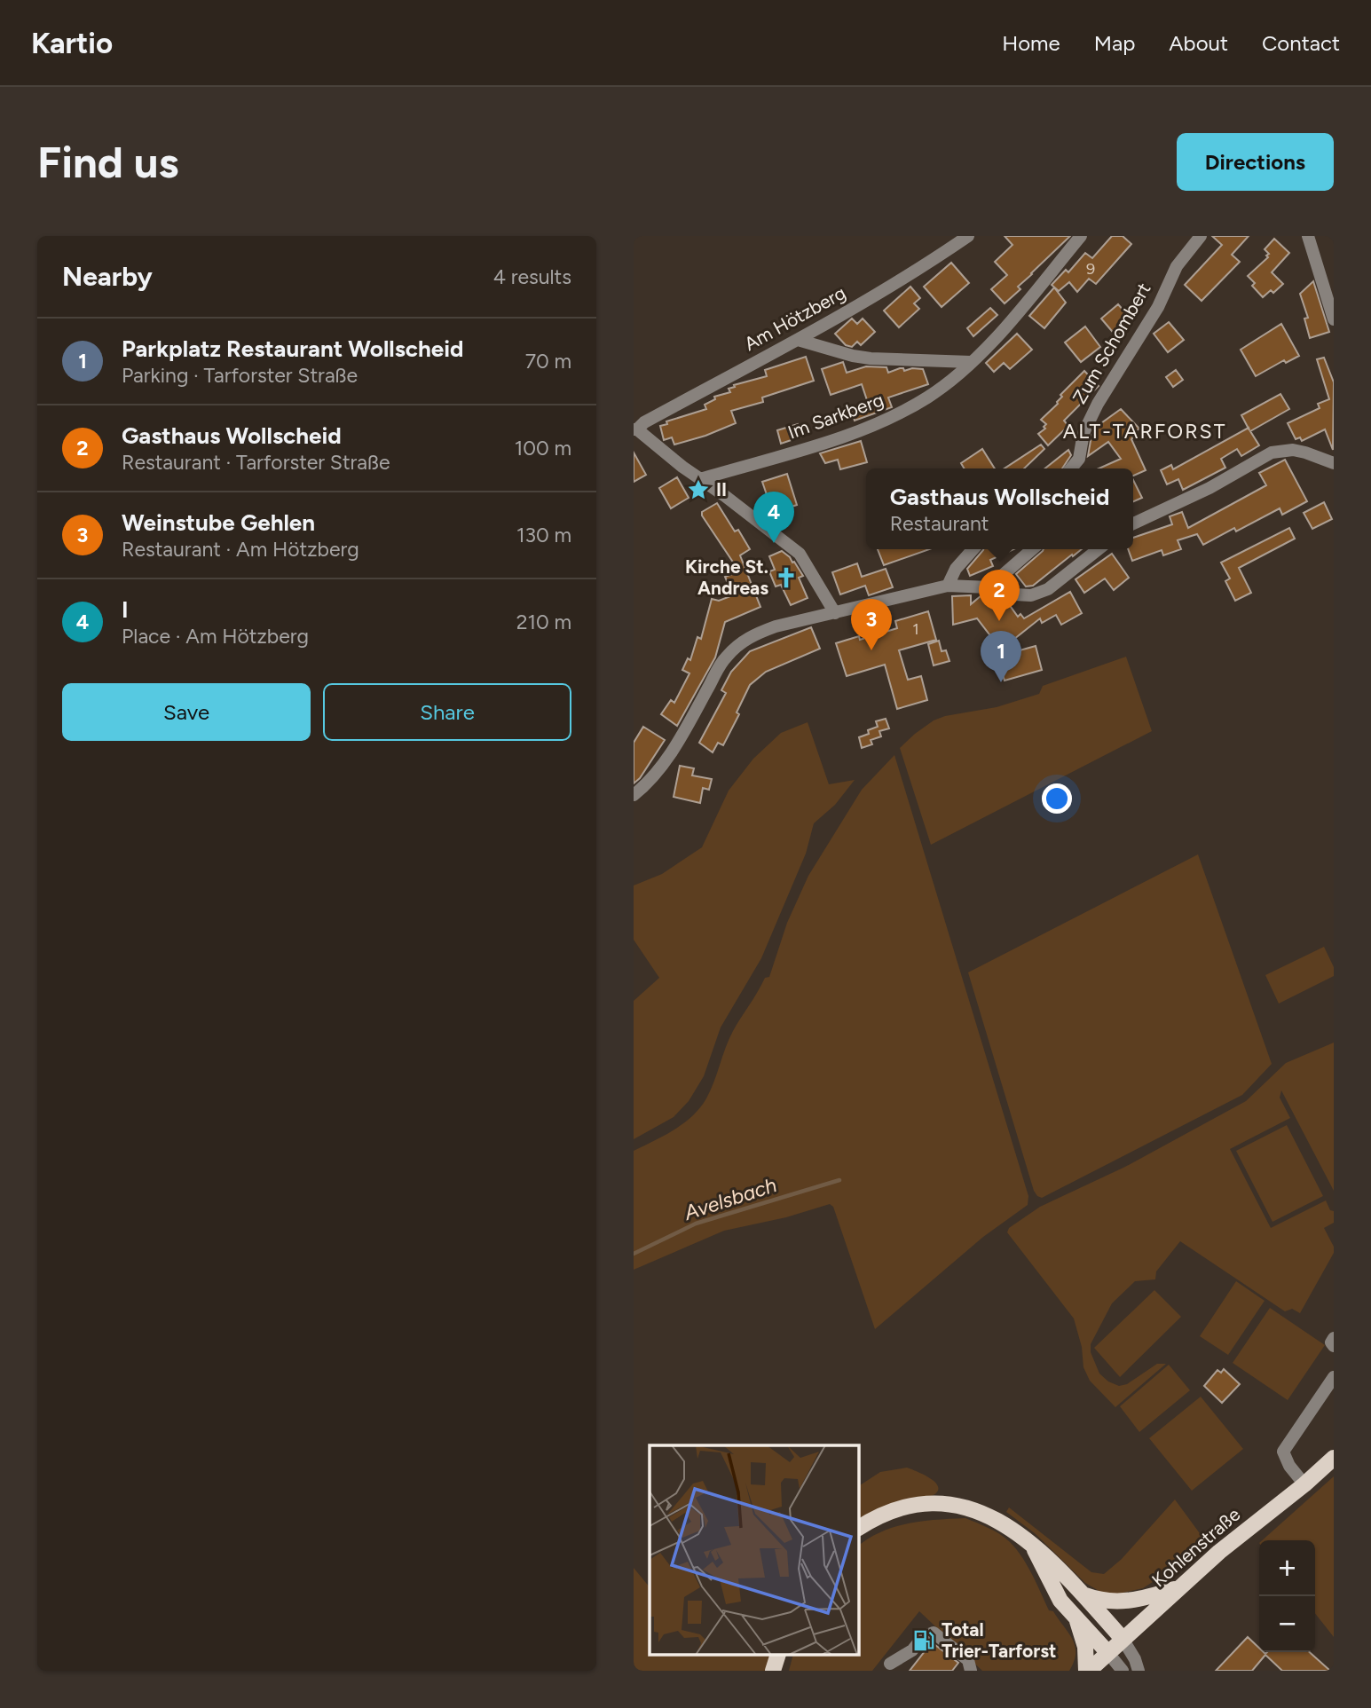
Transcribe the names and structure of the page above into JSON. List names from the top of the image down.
{
  "streets": {
    "main road": ["Kohlenstraße"],
    "street": ["Am Hötzberg", "Zum Schombert", "Im Sarkberg"]
  },
  "crossings": [
    ["Am Hötzberg", "Im Sarkberg"]
  ],
  "districts": ["ALT-TARFORST"],
  "water": ["Avelsbach"],
  "places": {
    "place": ["II"],
    "church": ["Kirche St. Andreas"],
    "fuel station": ["Total Trier-Tarforst"]
  },
  "house_numbers": ["9", "1"],
  "page": {
    "header": "Kartio",
    "nav": [
      "Home",
      "Map",
      "About",
      "Contact"
    ],
    "buttons": [
      "Directions",
      ["Save", "Share"]
    ],
    "title": "Find us",
    "heading": ["Nearby", "4 results"],
    "list": [
      {
        "mark": "1",
        "name": "Parkplatz Restaurant Wollscheid",
        "note": "Parking · Tarforster Straße",
        "value": "70 m"
      },
      {
        "mark": "2",
        "name": "Gasthaus Wollscheid",
        "note": "Restaurant · Tarforster Straße",
        "value": "100 m"
      },
      {
        "mark": "3",
        "name": "Weinstube Gehlen",
        "note": "Restaurant · Am Hötzberg",
        "value": "130 m"
      },
      {
        "mark": "4",
        "name": "I",
        "note": "Place · Am Hötzberg",
        "value": "210 m"
      }
    ],
    "popup": ["Gasthaus Wollscheid", "Restaurant"],
    "pins": [
      "4",
      "2",
      "3",
      "1"
    ],
    "map_buttons": ["+", "−"]
  }
}
